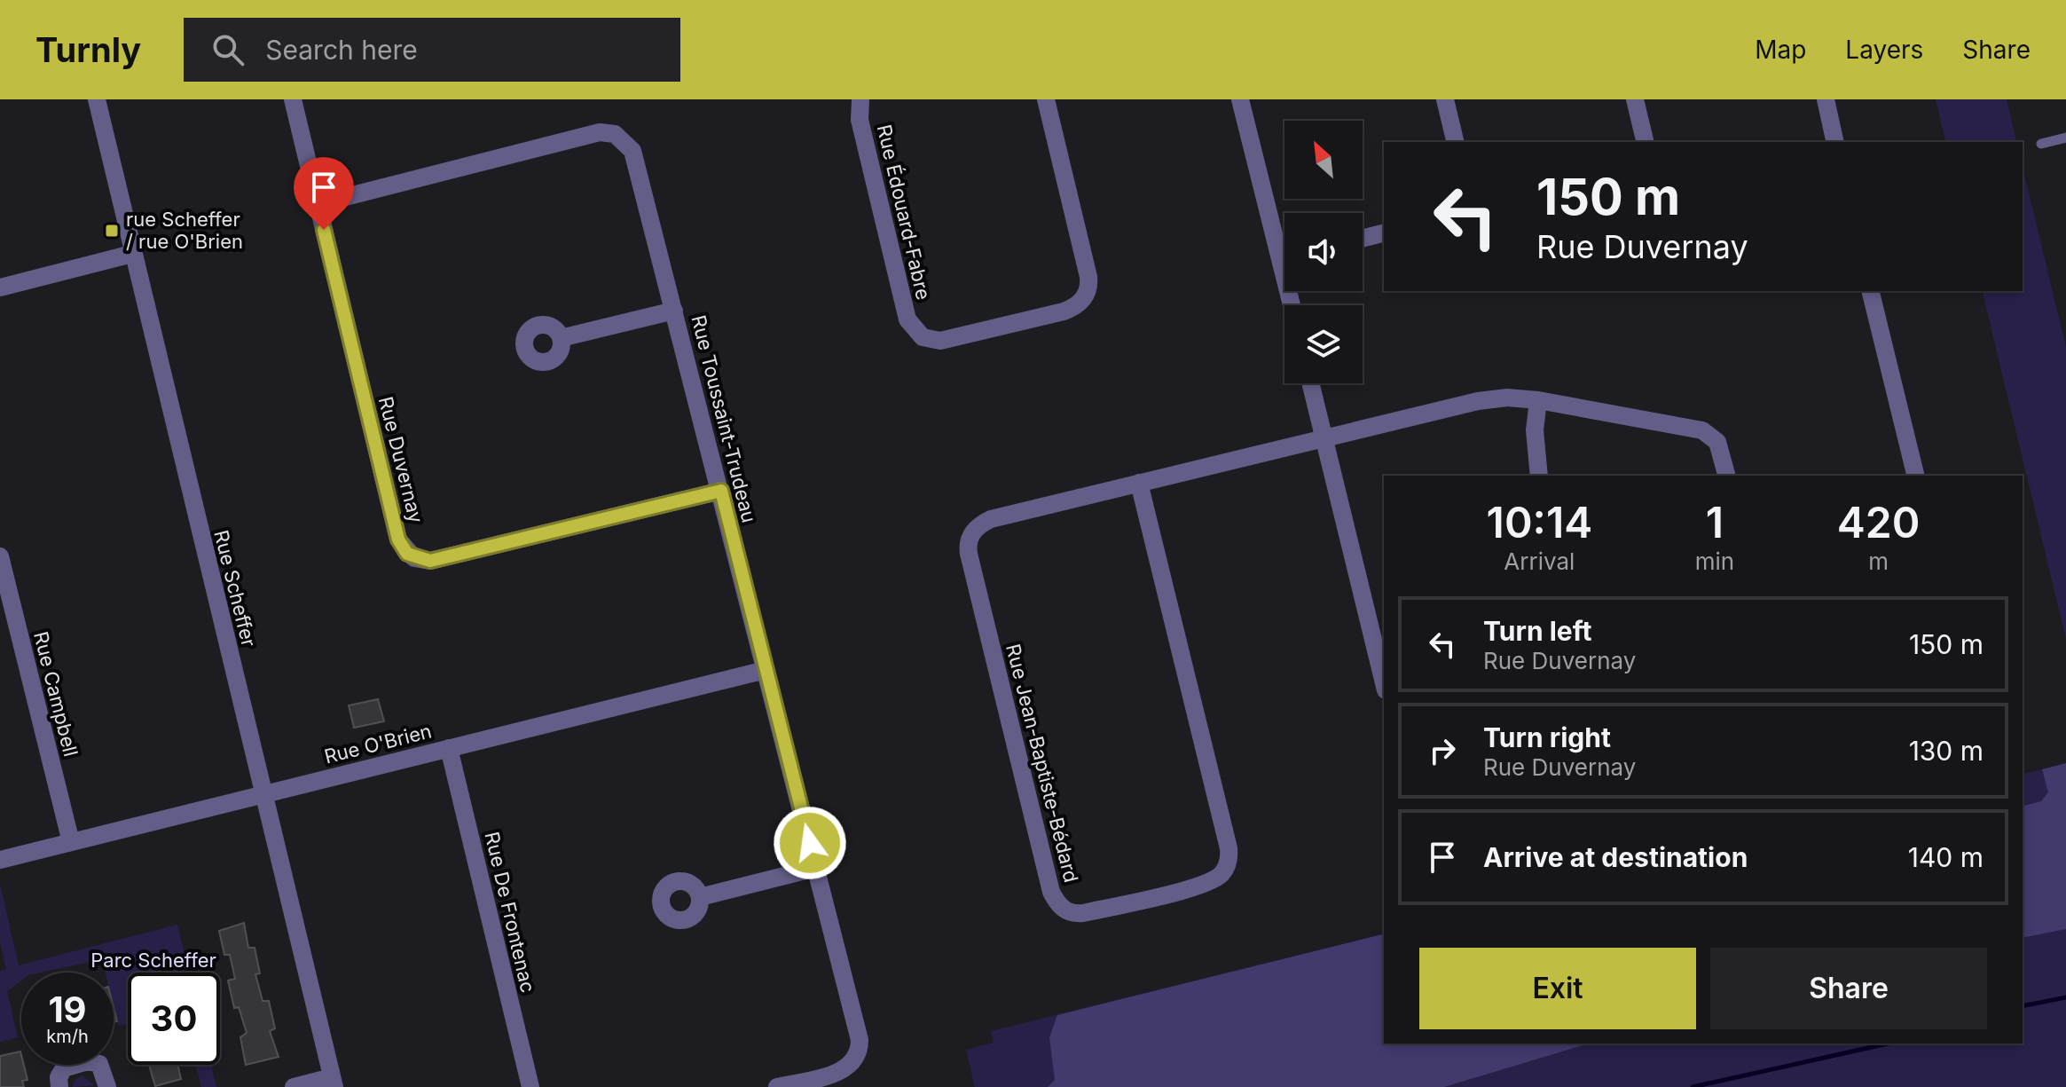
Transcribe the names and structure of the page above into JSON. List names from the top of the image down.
{
  "streets": {
    "street": [
      "Rue Édouard-Fabre",
      "Rue Toussaint-Trudeau",
      "Rue Duvernay",
      "Rue Scheffer",
      "Rue Campbell",
      "Rue O'Brien",
      "Rue Jean-Baptiste-Bédard",
      "Rue De Frontenac"
    ]
  },
  "crossings": [
    ["Rue Toussaint-Trudeau", "Rue Duvernay"],
    ["Rue Toussaint-Trudeau", "Rue O'Brien"],
    ["Rue Scheffer", "Rue O'Brien"],
    ["Rue Campbell", "Rue O'Brien"],
    ["Rue O'Brien", "Rue De Frontenac"]
  ],
  "parks": ["Parc Scheffer"],
  "places": {
    "transit": ["rue Scheffer / rue O'Brien"]
  },
  "north": "top left",
  "page": {
    "header": "Turnly",
    "search": "Search here",
    "nav": ["Map", "Layers", "Share"],
    "turn": ["150 m", "Rue Duvernay"],
    "eta": [
      "10:14",
      "Arrival",
      "1",
      "min",
      "420",
      "m"
    ],
    "list": [
      {
        "name": "Turn left",
        "note": "Rue Duvernay",
        "value": "150 m"
      },
      {
        "name": "Turn right",
        "note": "Rue Duvernay",
        "value": "130 m"
      },
      {
        "name": "Arrive at destination",
        "value": "140 m"
      }
    ],
    "buttons": ["Exit", "Share"],
    "speed": "19 km/h",
    "limit": "30"
  }
}
